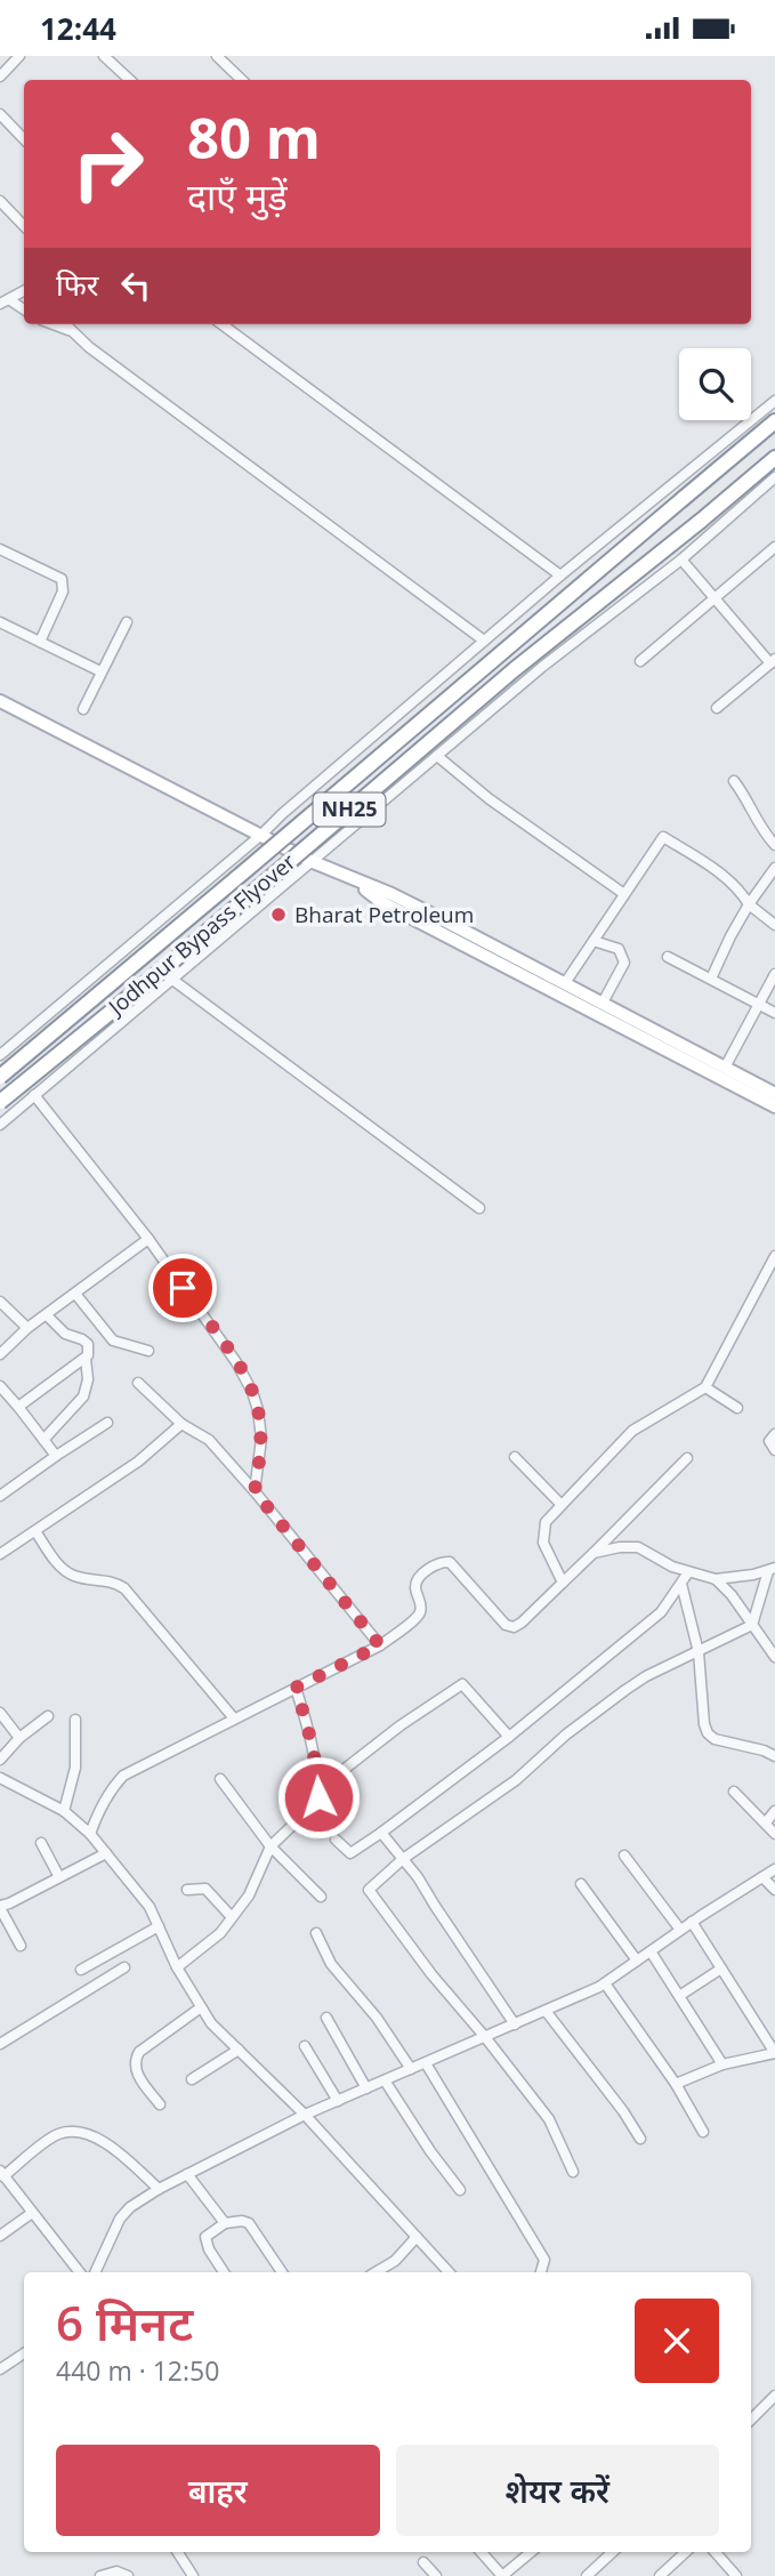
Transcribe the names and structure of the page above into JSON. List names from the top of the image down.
{
  "streets": {
    "highway": ["NH25", "Jodhpur Bypass Flyover"]
  },
  "places": ["Bharat Petroleum"],
  "page": {
    "status": "12:44",
    "turn": ["80 m", "दाएँ मुड़ें"],
    "then": "फिर",
    "heading": ["6 मिनट", "440 m · 12:50"],
    "buttons": ["बाहर", "शेयर करें"]
  }
}
